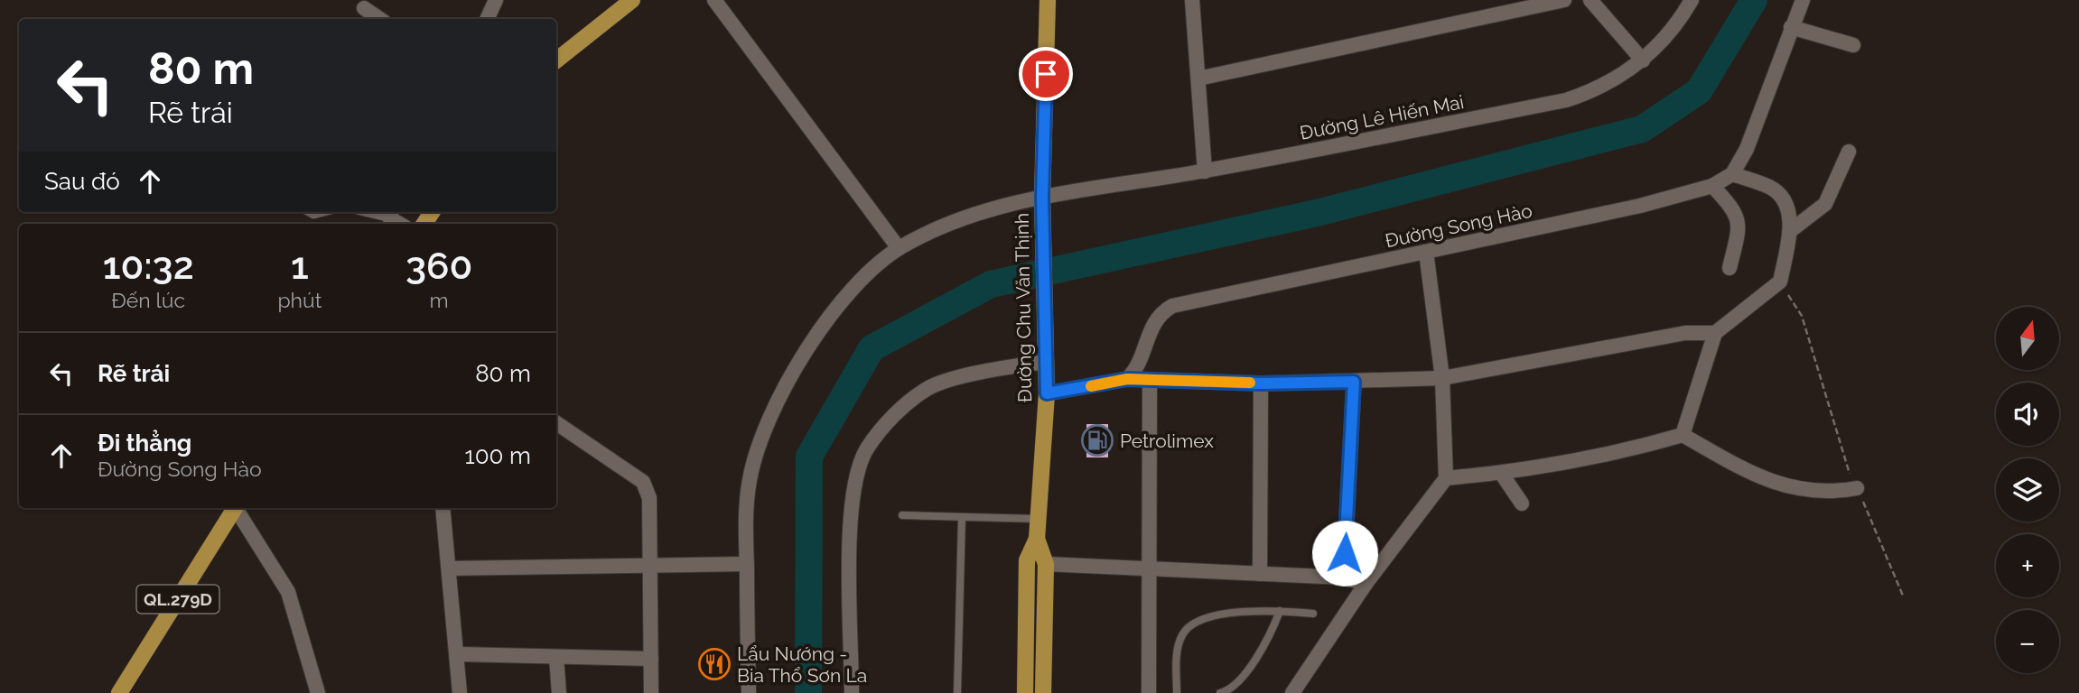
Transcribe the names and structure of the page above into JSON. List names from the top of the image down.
{
  "streets": {
    "main road": ["Đường Chu Văn Thịnh", "QL.279D"],
    "street": ["Đường Lê Hiến Mai", "Đường Song Hào"]
  },
  "crossings": [
    ["Đường Lê Hiến Mai", "Đường Chu Văn Thịnh"]
  ],
  "places": {
    "fuel station": ["Petrolimex"],
    "restaurant": ["Lẩu Nướng - Bia Thổ Sơn La"]
  },
  "north": "top",
  "page": {
    "turn": ["80 m", "Rẽ trái"],
    "then": "Sau đó",
    "eta": [
      "10:32",
      "Đến lúc",
      "1",
      "phút",
      "360",
      "m"
    ],
    "map_buttons": ["+", "−"],
    "list": [
      {
        "name": "Rẽ trái",
        "value": "80 m"
      },
      {
        "name": "Đi thẳng",
        "note": "Đường Song Hào",
        "value": "100 m"
      }
    ]
  }
}
